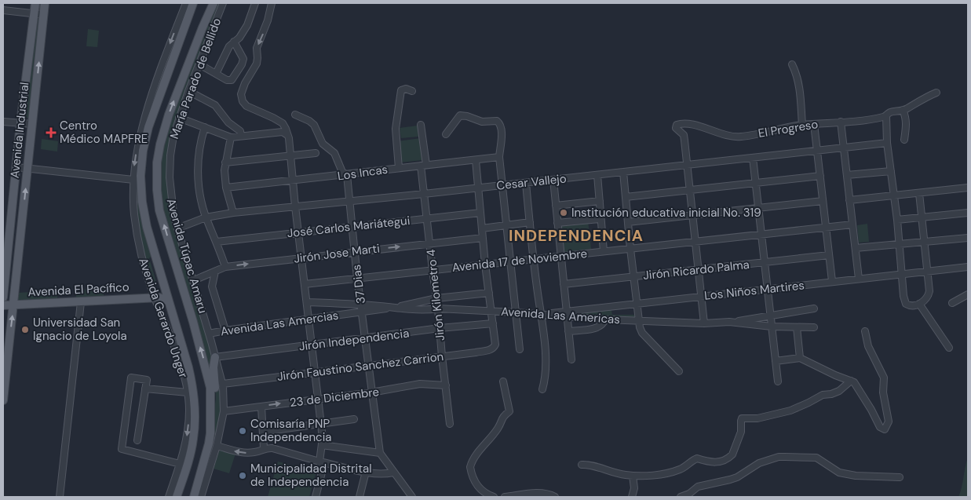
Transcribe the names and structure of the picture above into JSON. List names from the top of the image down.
{
  "streets": {
    "main road": ["Avenida Industrial", "Avenida Túpac Amaru", "Avenida El Pacífico"],
    "street": [
      "María Parado de Bellido",
      "El Progreso",
      "Los Incas",
      "Cesar Vallejo",
      "José Carlos Mariátegui",
      "Jirón Jose Marti",
      "Avenida 17 de Noviembre",
      "Jirón Ricardo Palma",
      "37 Dias",
      "Los Niños Martires",
      "Jirón Kilometro 4",
      "Avenida Las Americas",
      "Avenida Gerardo Unger",
      "Avenida Las Amercias",
      "Jirón Independencia",
      "Jirón Faustino Sanchez Carrion",
      "23 de Diciembre"
    ]
  },
  "crossings": [
    ["María Parado de Bellido", "Cesar Vallejo"],
    ["María Parado de Bellido", "Jirón Jose Marti"],
    ["María Parado de Bellido", "Avenida Túpac Amaru"],
    ["María Parado de Bellido", "Avenida Las Amercias"],
    ["María Parado de Bellido", "Jirón Independencia"],
    ["María Parado de Bellido", "Jirón Faustino Sanchez Carrion"],
    ["María Parado de Bellido", "23 de Diciembre"],
    ["El Progreso", "Cesar Vallejo"],
    ["Avenida Industrial", "Avenida El Pacífico"],
    ["Los Incas", "37 Dias"],
    ["Los Incas", "Jirón Kilometro 4"],
    ["Cesar Vallejo", "37 Dias"],
    ["Cesar Vallejo", "Jirón Kilometro 4"],
    ["José Carlos Mariátegui", "37 Dias"],
    ["José Carlos Mariátegui", "Jirón Kilometro 4"],
    ["Jirón Jose Marti", "37 Dias"],
    ["Jirón Jose Marti", "Jirón Kilometro 4"],
    ["Avenida 17 de Noviembre", "37 Dias"],
    ["Avenida 17 de Noviembre", "Jirón Kilometro 4"],
    ["37 Dias", "Avenida Las Americas"],
    ["37 Dias", "Avenida Las Amercias"],
    ["37 Dias", "Jirón Independencia"],
    ["37 Dias", "Jirón Faustino Sanchez Carrion"],
    ["37 Dias", "23 de Diciembre"],
    ["Avenida El Pacífico", "Avenida Gerardo Unger"],
    ["Los Niños Martires", "Avenida Las Americas"],
    ["Jirón Kilometro 4", "Avenida Las Americas"],
    ["Jirón Kilometro 4", "Avenida Las Amercias"],
    ["Jirón Kilometro 4", "Jirón Independencia"],
    ["Jirón Kilometro 4", "Jirón Faustino Sanchez Carrion"],
    ["Jirón Kilometro 4", "23 de Diciembre"],
    ["Avenida Las Americas", "Avenida Las Amercias"],
    ["Jirón Independencia", "Jirón Faustino Sanchez Carrion"]
  ],
  "one_way": ["Jirón Jose Marti", "Avenida Gerardo Unger"],
  "districts": ["INDEPENDENCIA"],
  "places": {
    "health": ["Centro Médico MAPFRE"],
    "other": [
      "Institución educativa inicial No. 319",
      "Universidad San Ignacio de Loyola",
      "Comisaría PNP Independencia",
      "Municipalidad Distrital de Independencia"
    ]
  }
}
